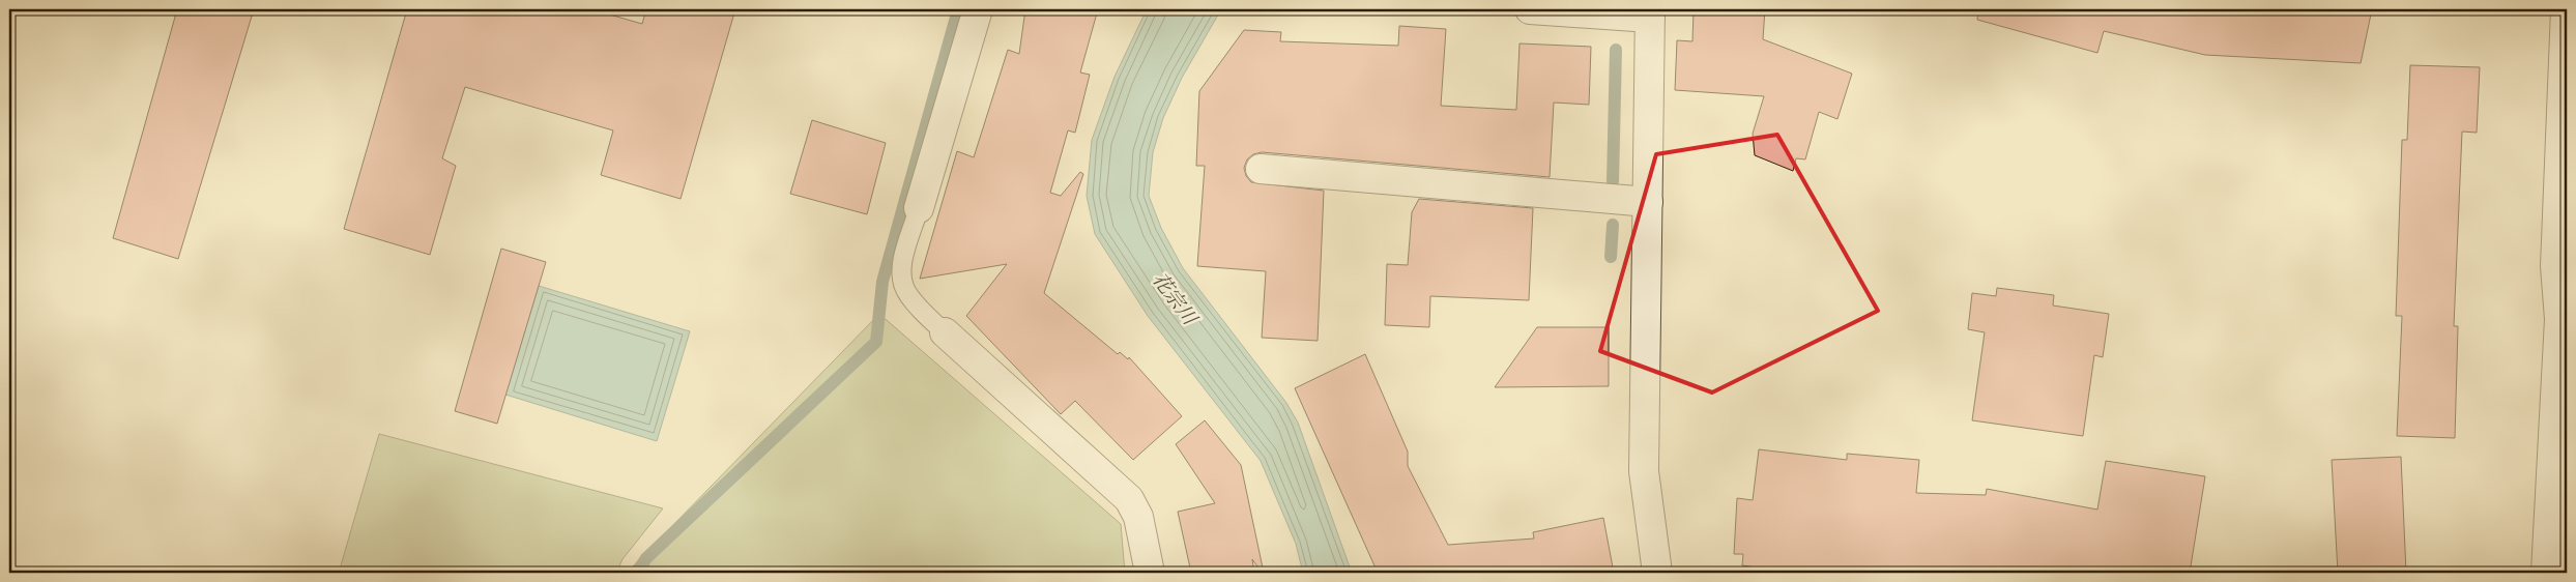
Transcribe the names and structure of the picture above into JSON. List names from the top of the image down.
{
  "water": ["花宗川"]
}
